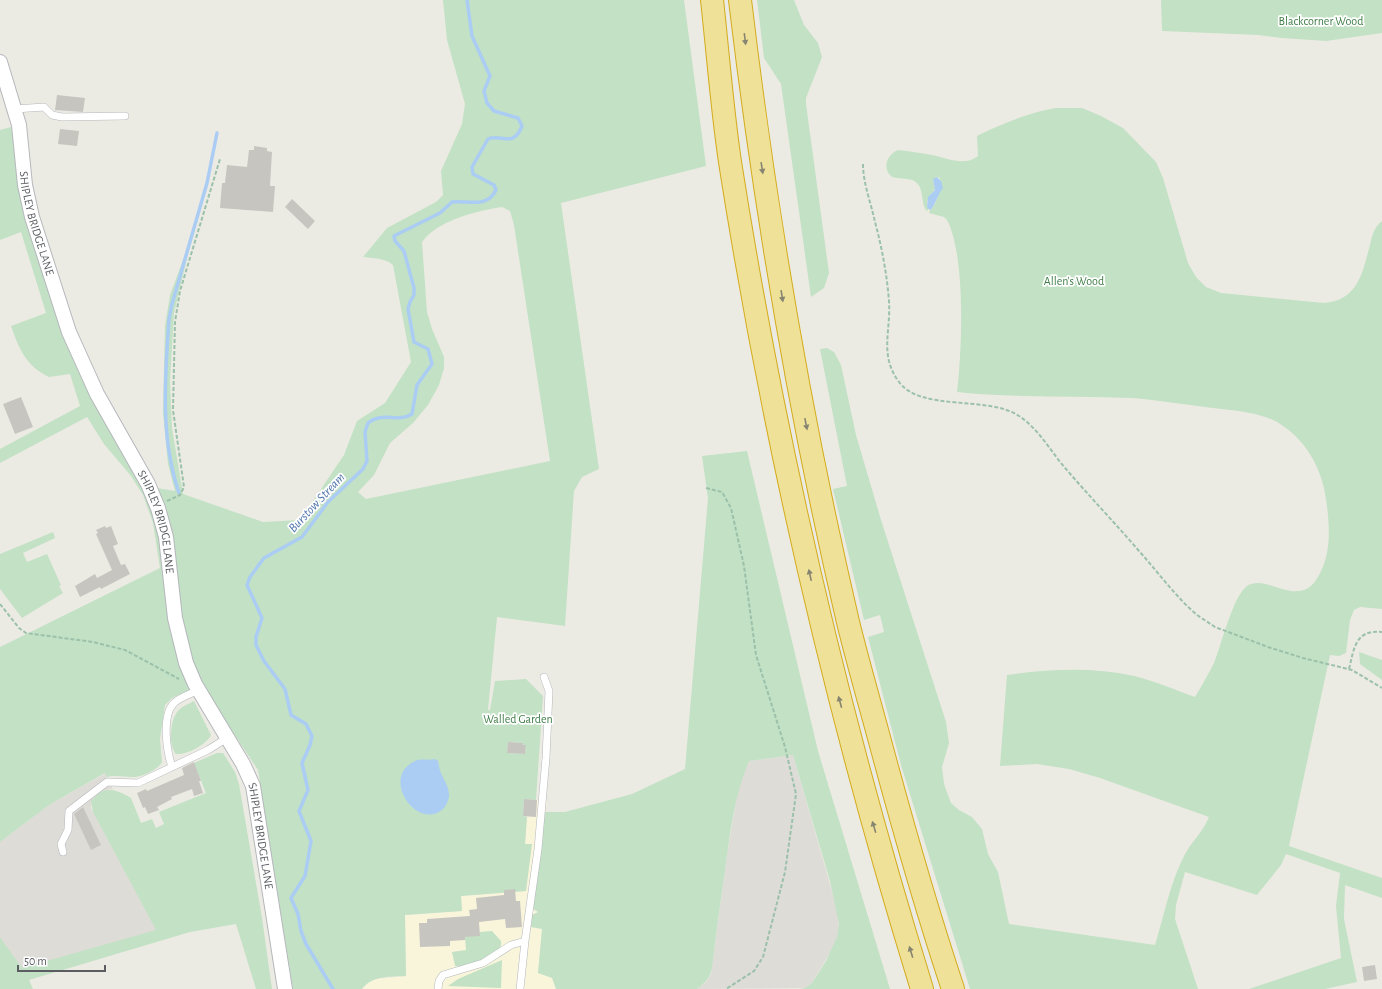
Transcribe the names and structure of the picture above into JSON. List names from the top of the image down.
{
  "streets": {
    "street": ["SHIPLEY BRIDGE LANE"]
  },
  "water": ["Burstow Stream"],
  "parks": ["Blackcorner Wood", "Allen's Wood", "Walled Garden"],
  "scale_bar": "50 m"
}
